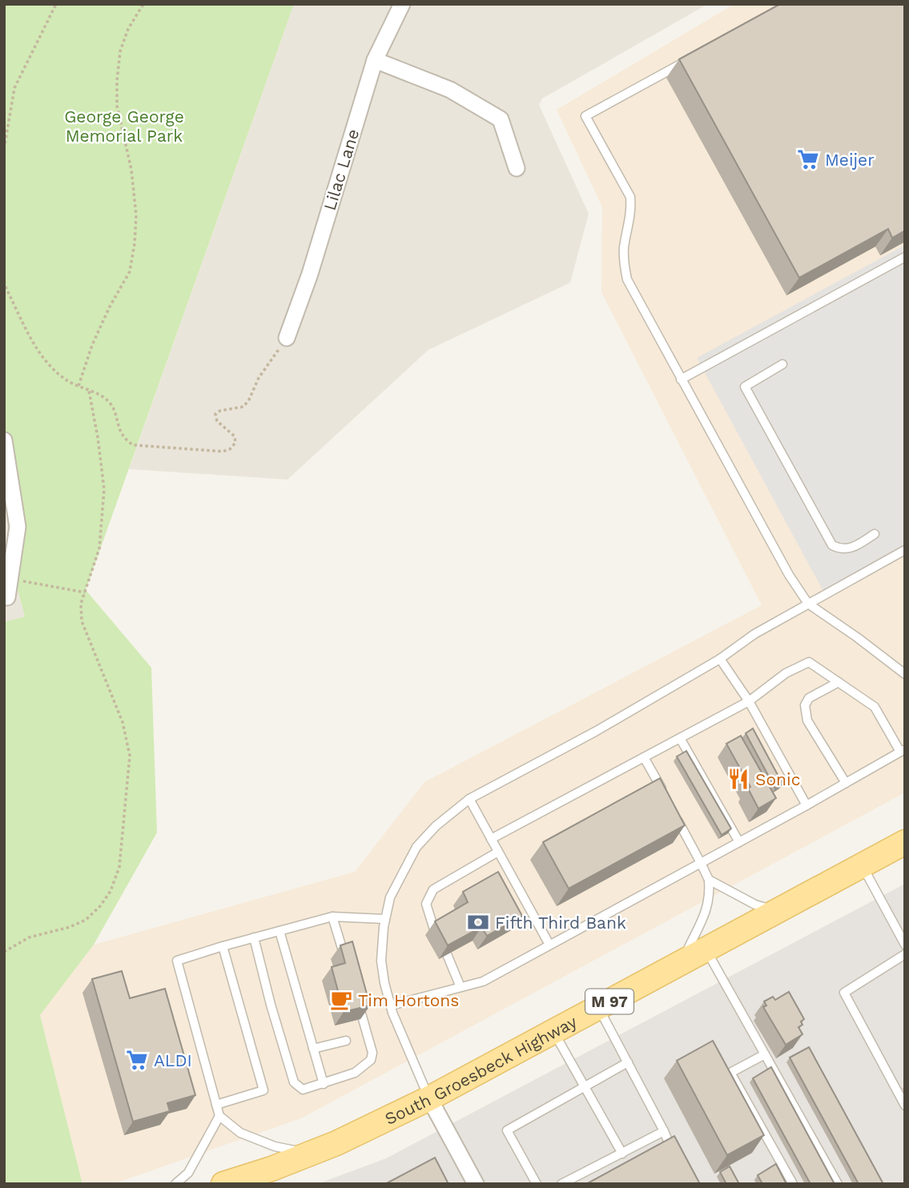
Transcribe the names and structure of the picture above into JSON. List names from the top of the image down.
{
  "streets": {
    "main road": ["M 97", "South Groesbeck Highway"],
    "street": ["Lilac Lane"]
  },
  "parks": ["George George Memorial Park"],
  "places": {
    "supermarket": ["Meijer", "ALDI"],
    "restaurant": ["Sonic"],
    "bank": ["Fifth Third Bank"],
    "cafe": ["Tim Hortons"]
  }
}
